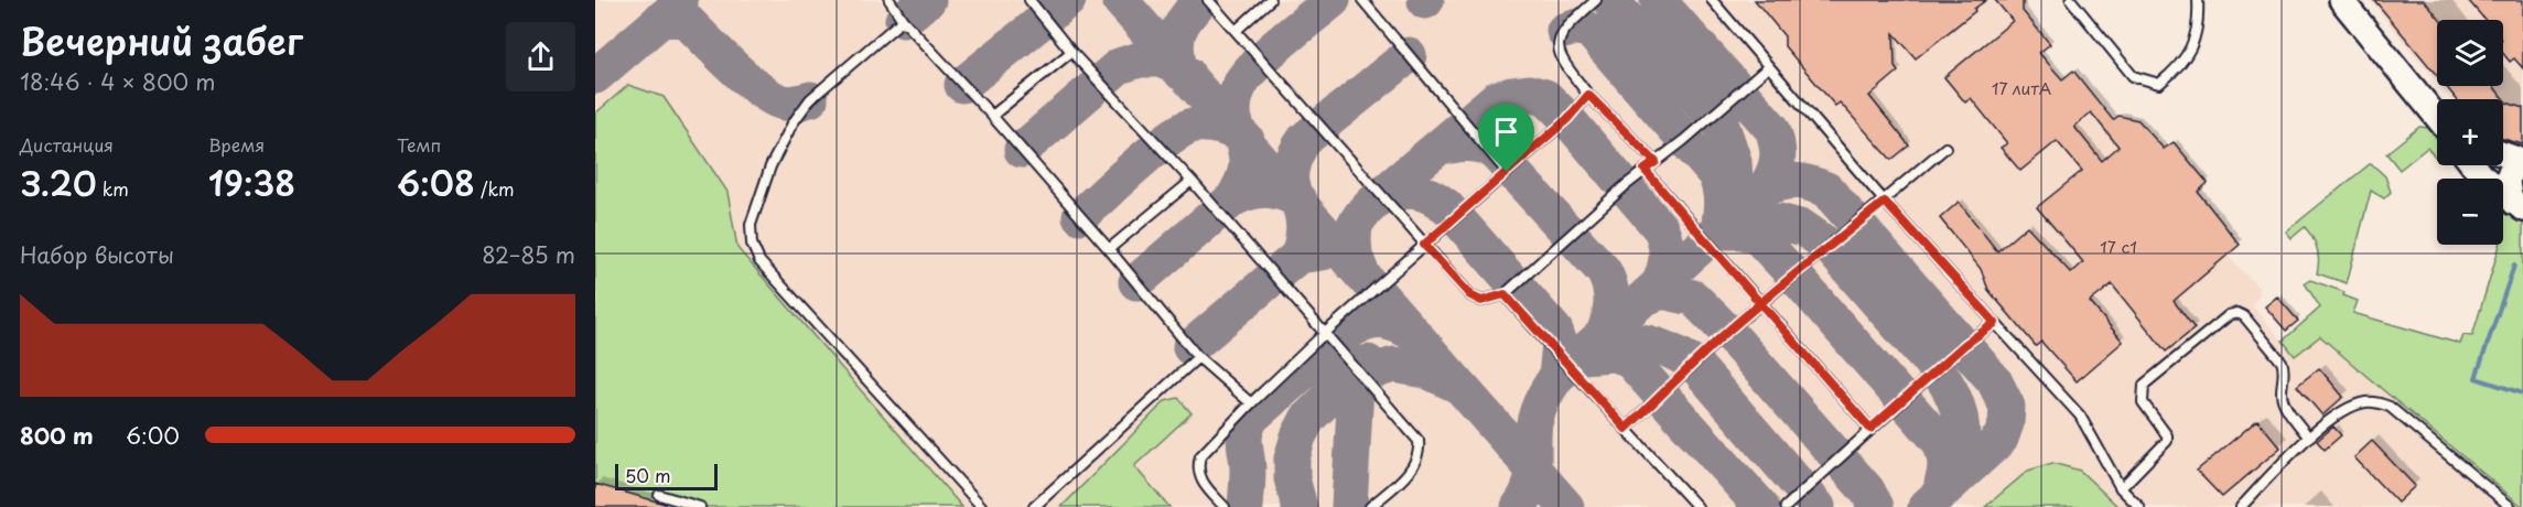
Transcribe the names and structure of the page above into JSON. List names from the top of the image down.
{
  "house_numbers": ["17 литА", "17 с1"],
  "scale_bar": "50 m",
  "page": {
    "heading": ["Вечерний забег", "18:46 · 4 × 800 m"],
    "map_buttons": ["+", "−"],
    "stats": [
      ["Дистанция", "3.20 km"],
      ["Время", "19:38"],
      ["Темп", "6:08 /km"]
    ],
    "chart": ["Набор высоты", "82–85 m"],
    "list": [
      {
        "name": "800 m",
        "note": "6:00"
      }
    ],
    "scale": "50 m"
  }
}
